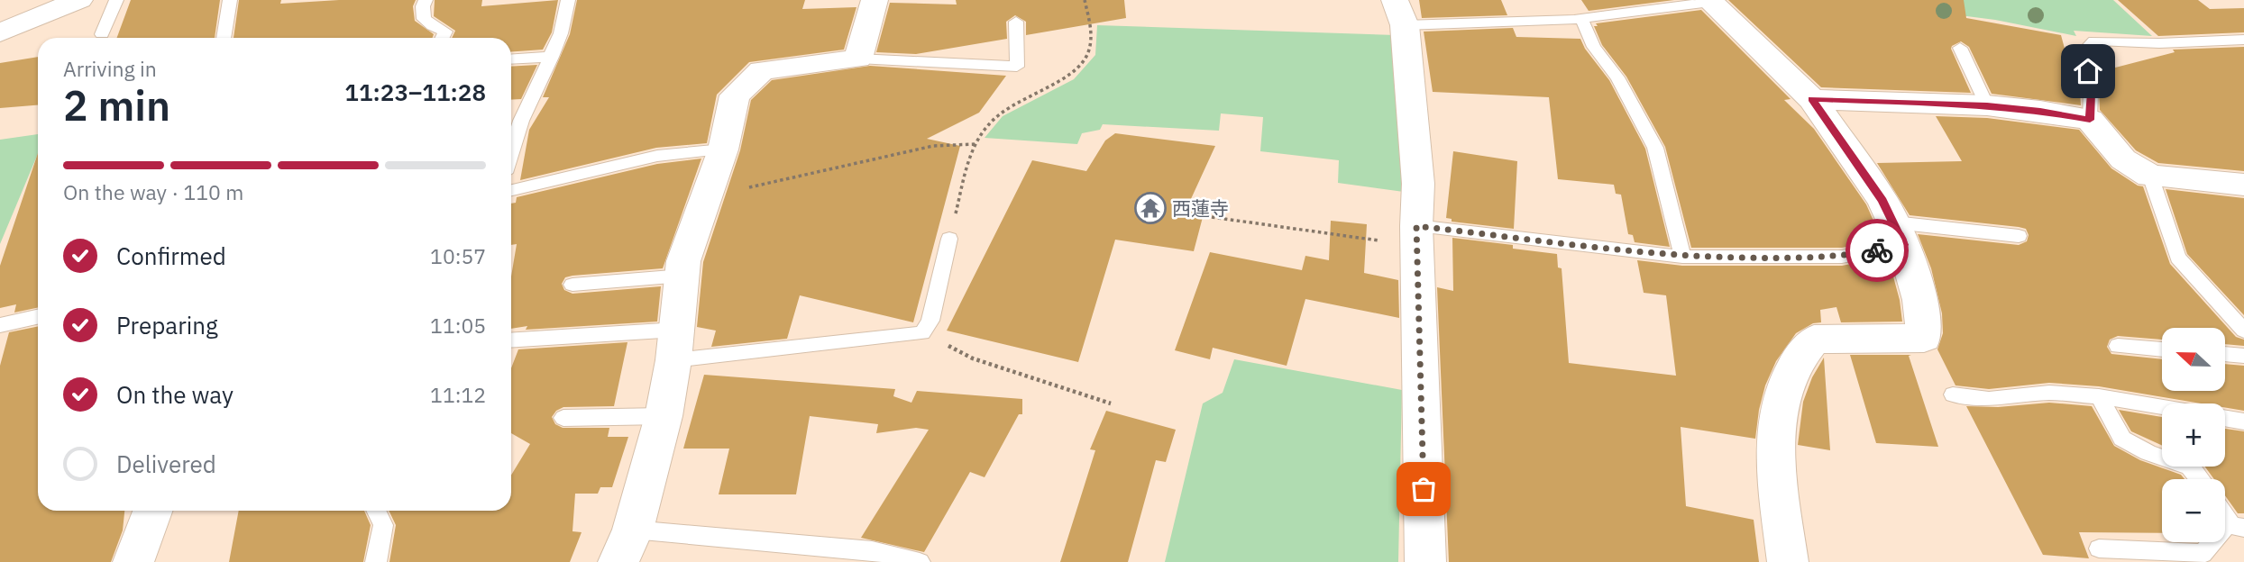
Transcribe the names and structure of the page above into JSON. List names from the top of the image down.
{
  "places": {
    "temple": ["西蓮寺"]
  },
  "north": "left",
  "page": {
    "heading": ["2 min", "Arriving in", "11:23–11:28"],
    "bar": "On the way · 110 m",
    "list": [
      ["Confirmed", "10:57"],
      ["Preparing", "11:05"],
      ["On the way", "11:12"],
      "Delivered"
    ],
    "map_buttons": ["+", "−"]
  }
}
